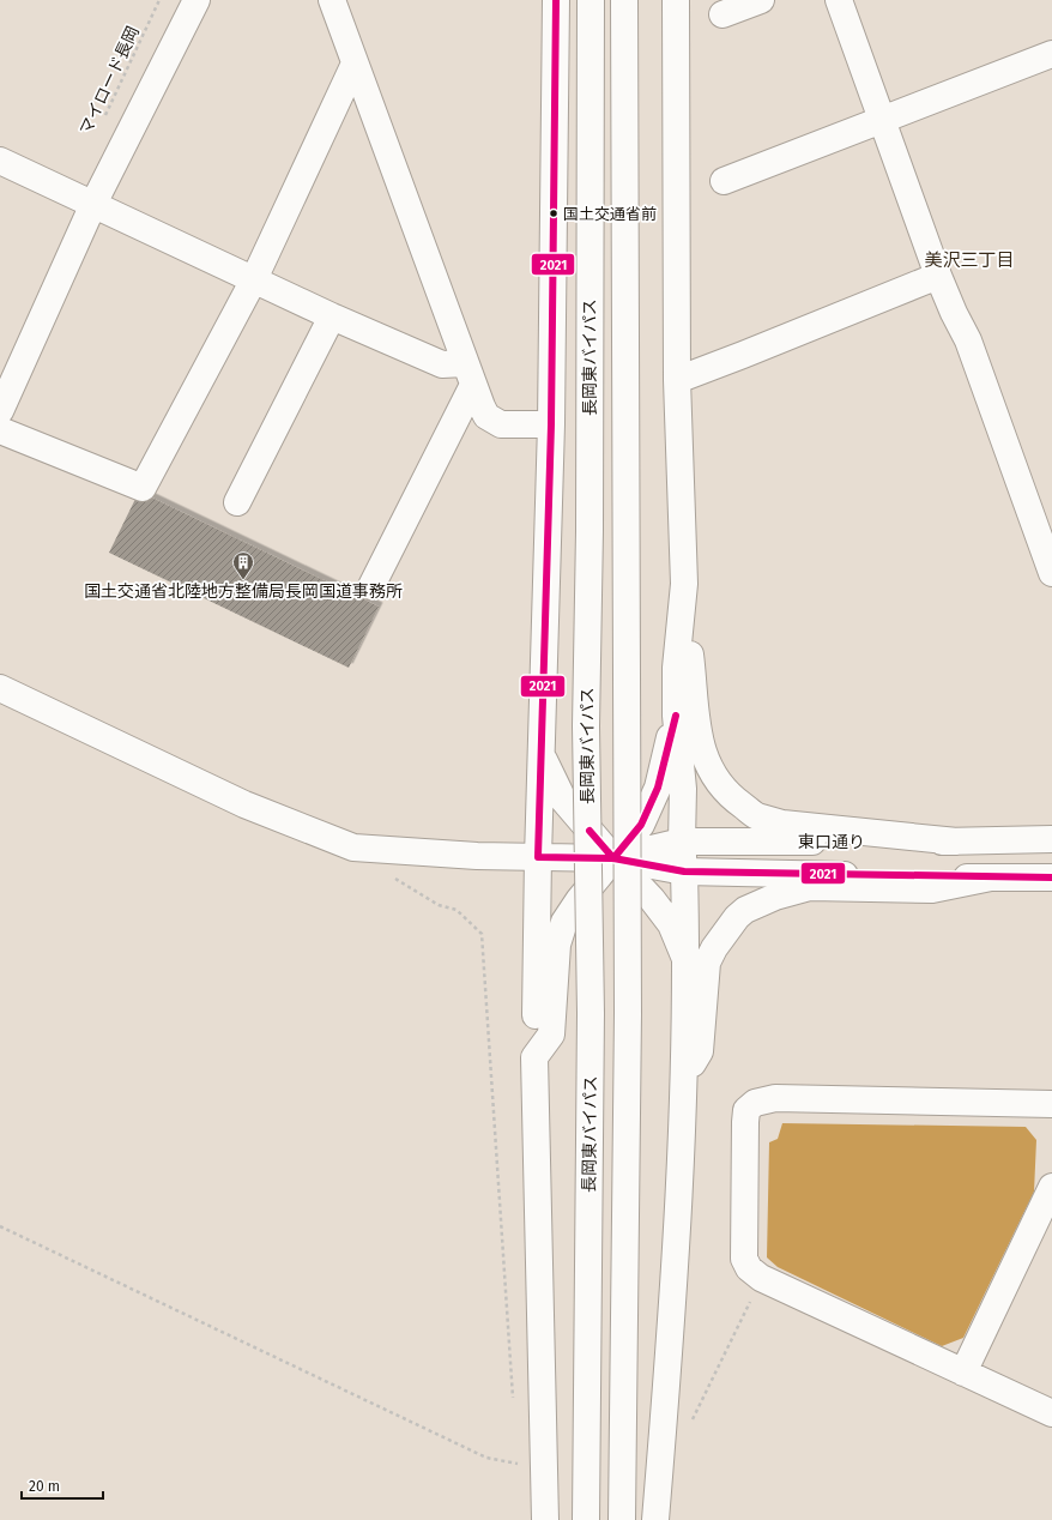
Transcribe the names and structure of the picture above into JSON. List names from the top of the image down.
{
  "streets": {
    "main road": ["長岡東バイパス", "東口通り"],
    "path": ["マイロード長岡"]
  },
  "districts": ["美沢三丁目"],
  "places": {
    "other": ["国土交通省前"],
    "building": ["国土交通省北陸地方整備局長岡国道事務所"]
  },
  "lines": ["transit line 2021"],
  "scale_bar": "20 m"
}
